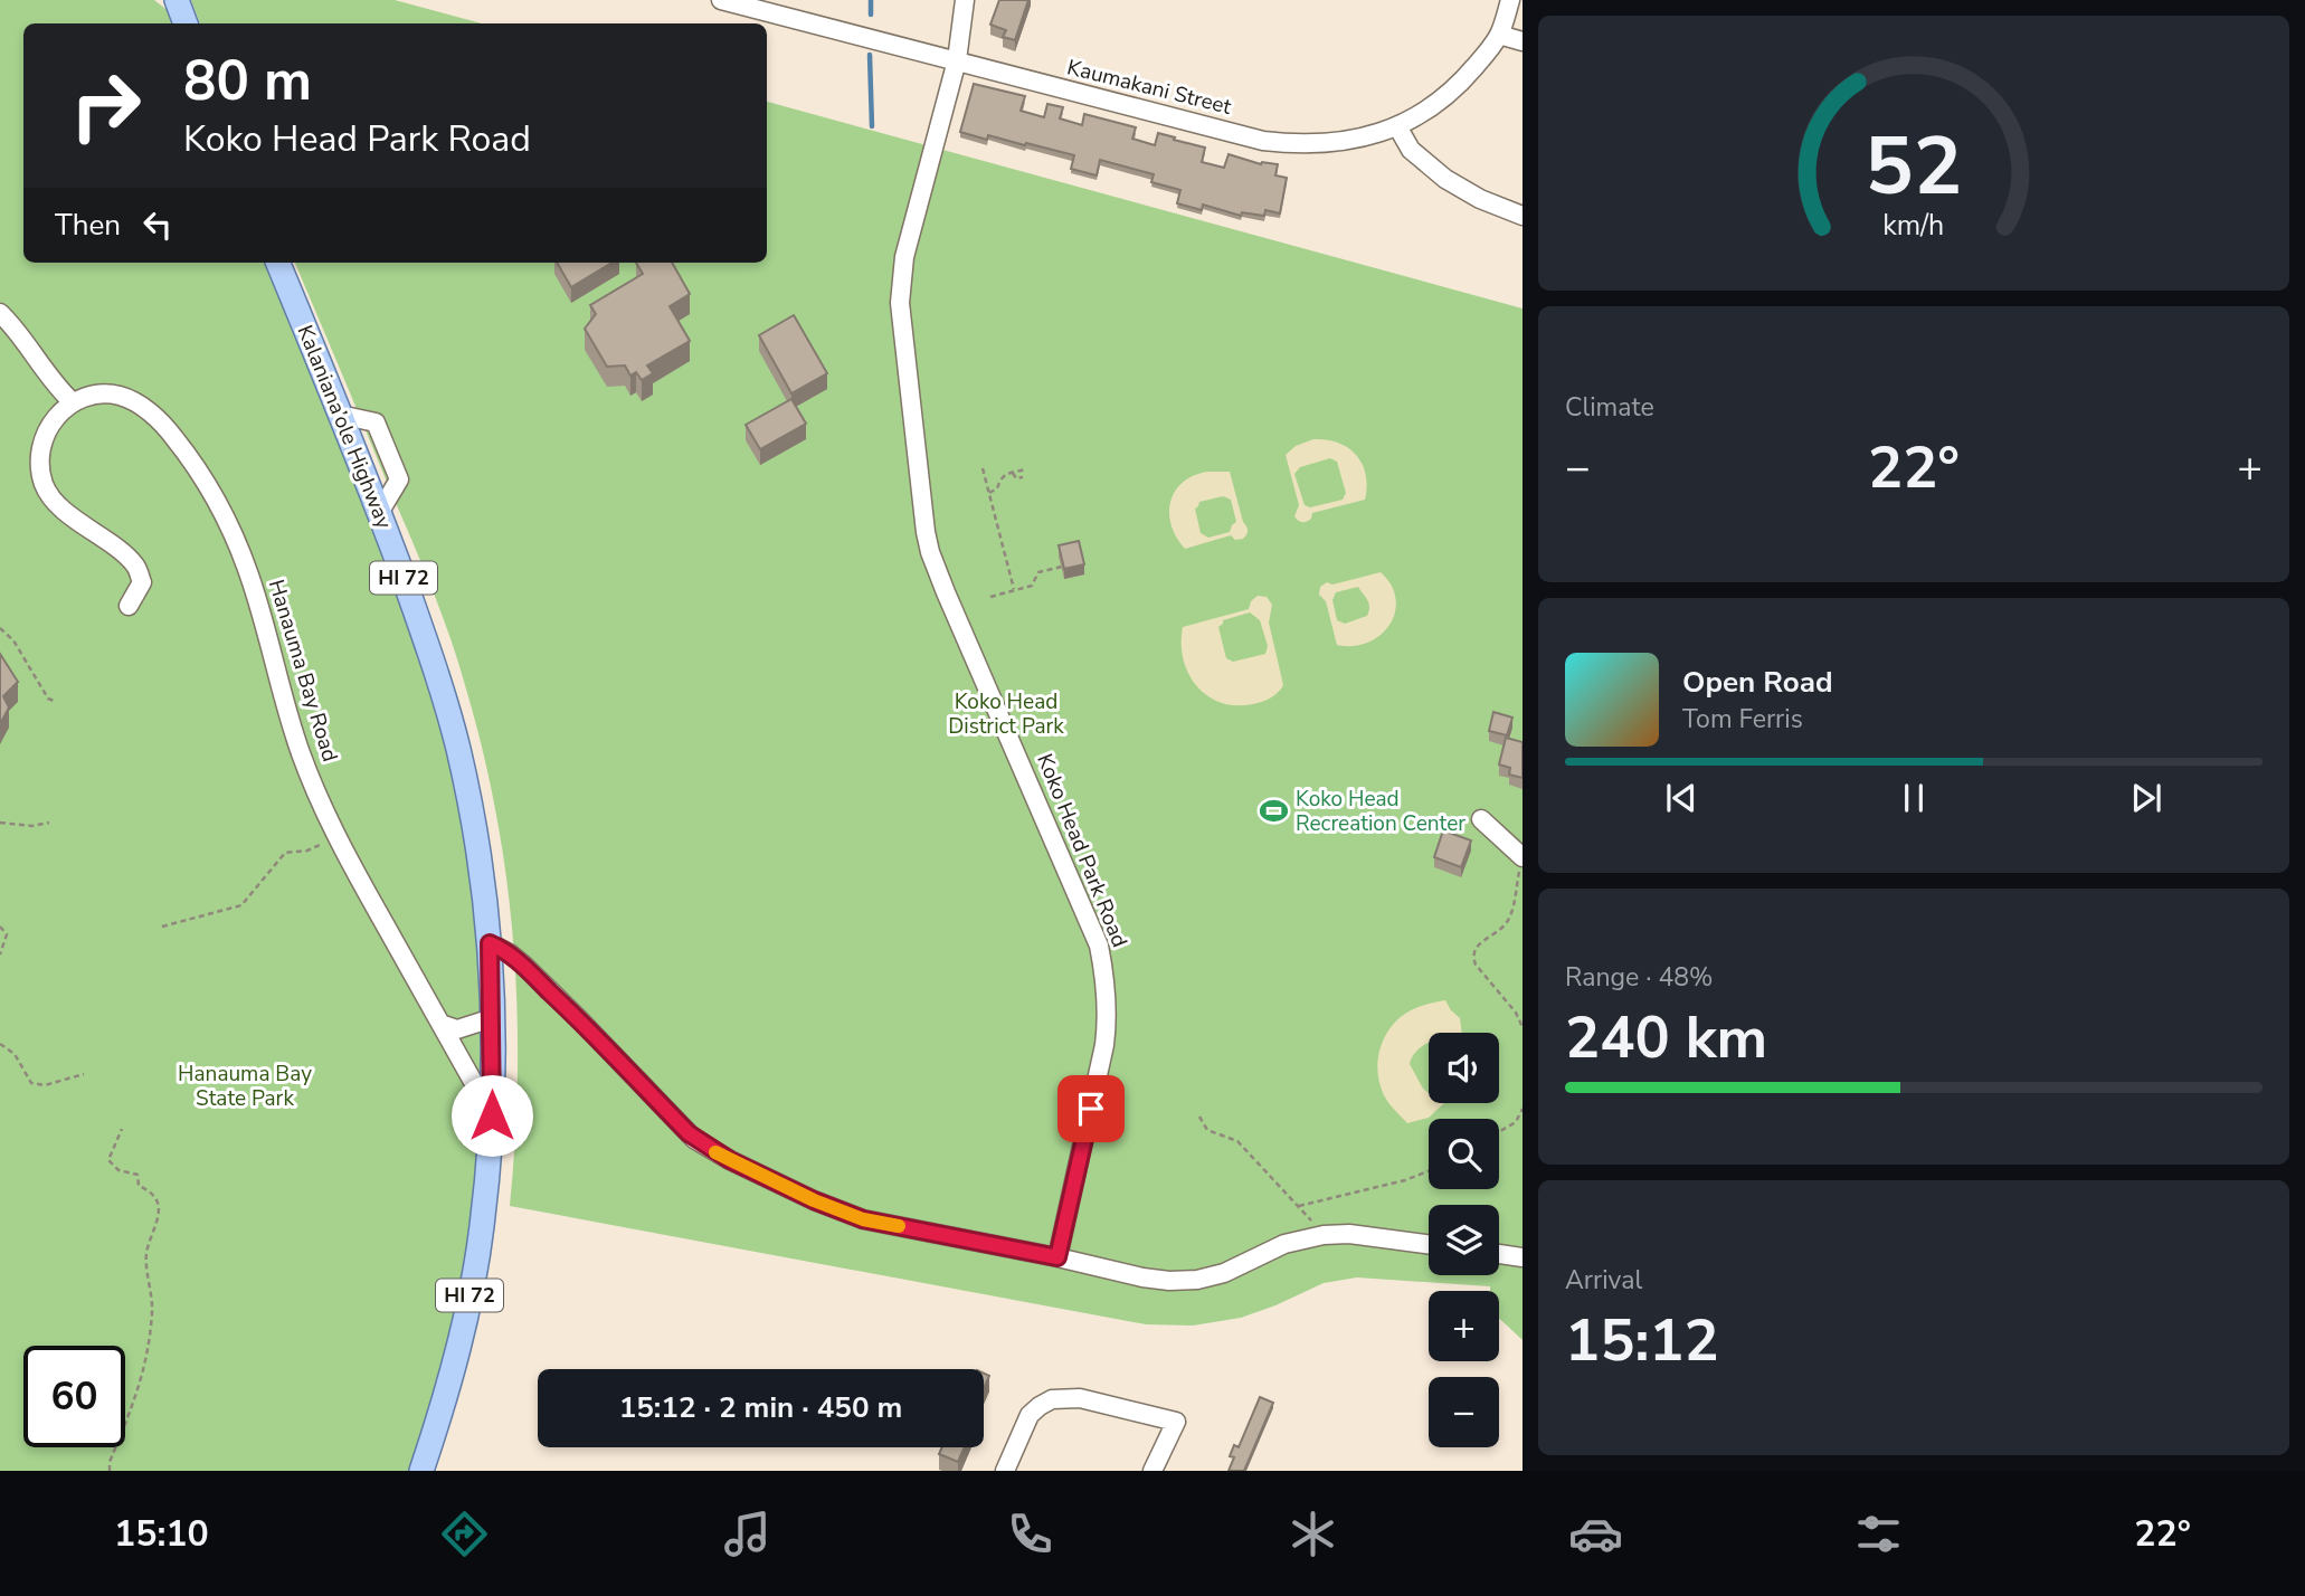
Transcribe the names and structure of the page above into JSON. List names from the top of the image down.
{
  "streets": {
    "main road": ["Kalaniana’ole Highway", "HI 72"],
    "street": ["Kaumakani Street", "Hanauma Bay Road", "Koko Head Park Road"]
  },
  "crossings": [
    ["Kaumakani Street", "Koko Head Park Road"],
    ["Kalaniana’ole Highway", "Hanauma Bay Road"]
  ],
  "parks": ["Koko Head District Park", "Hanauma Bay State Park"],
  "places": {
    "sports": ["Koko Head Recreation Center"]
  },
  "page": {
    "turn": ["80 m", "Koko Head Park Road"],
    "then": "Then",
    "tile": [
      "Climate",
      ["Range · 48%", "240 km"],
      ["Arrival", "15:12"]
    ],
    "heat": ["−", "22°", "+"],
    "song": ["Open Road", "Tom Ferris"],
    "map_buttons": ["+", "−"],
    "limit": "60",
    "trip": "15:12 · 2 min · 450 m",
    "tabs": ["15:10", "22°"],
    "gauge": ["52", "km/h"]
  }
}
